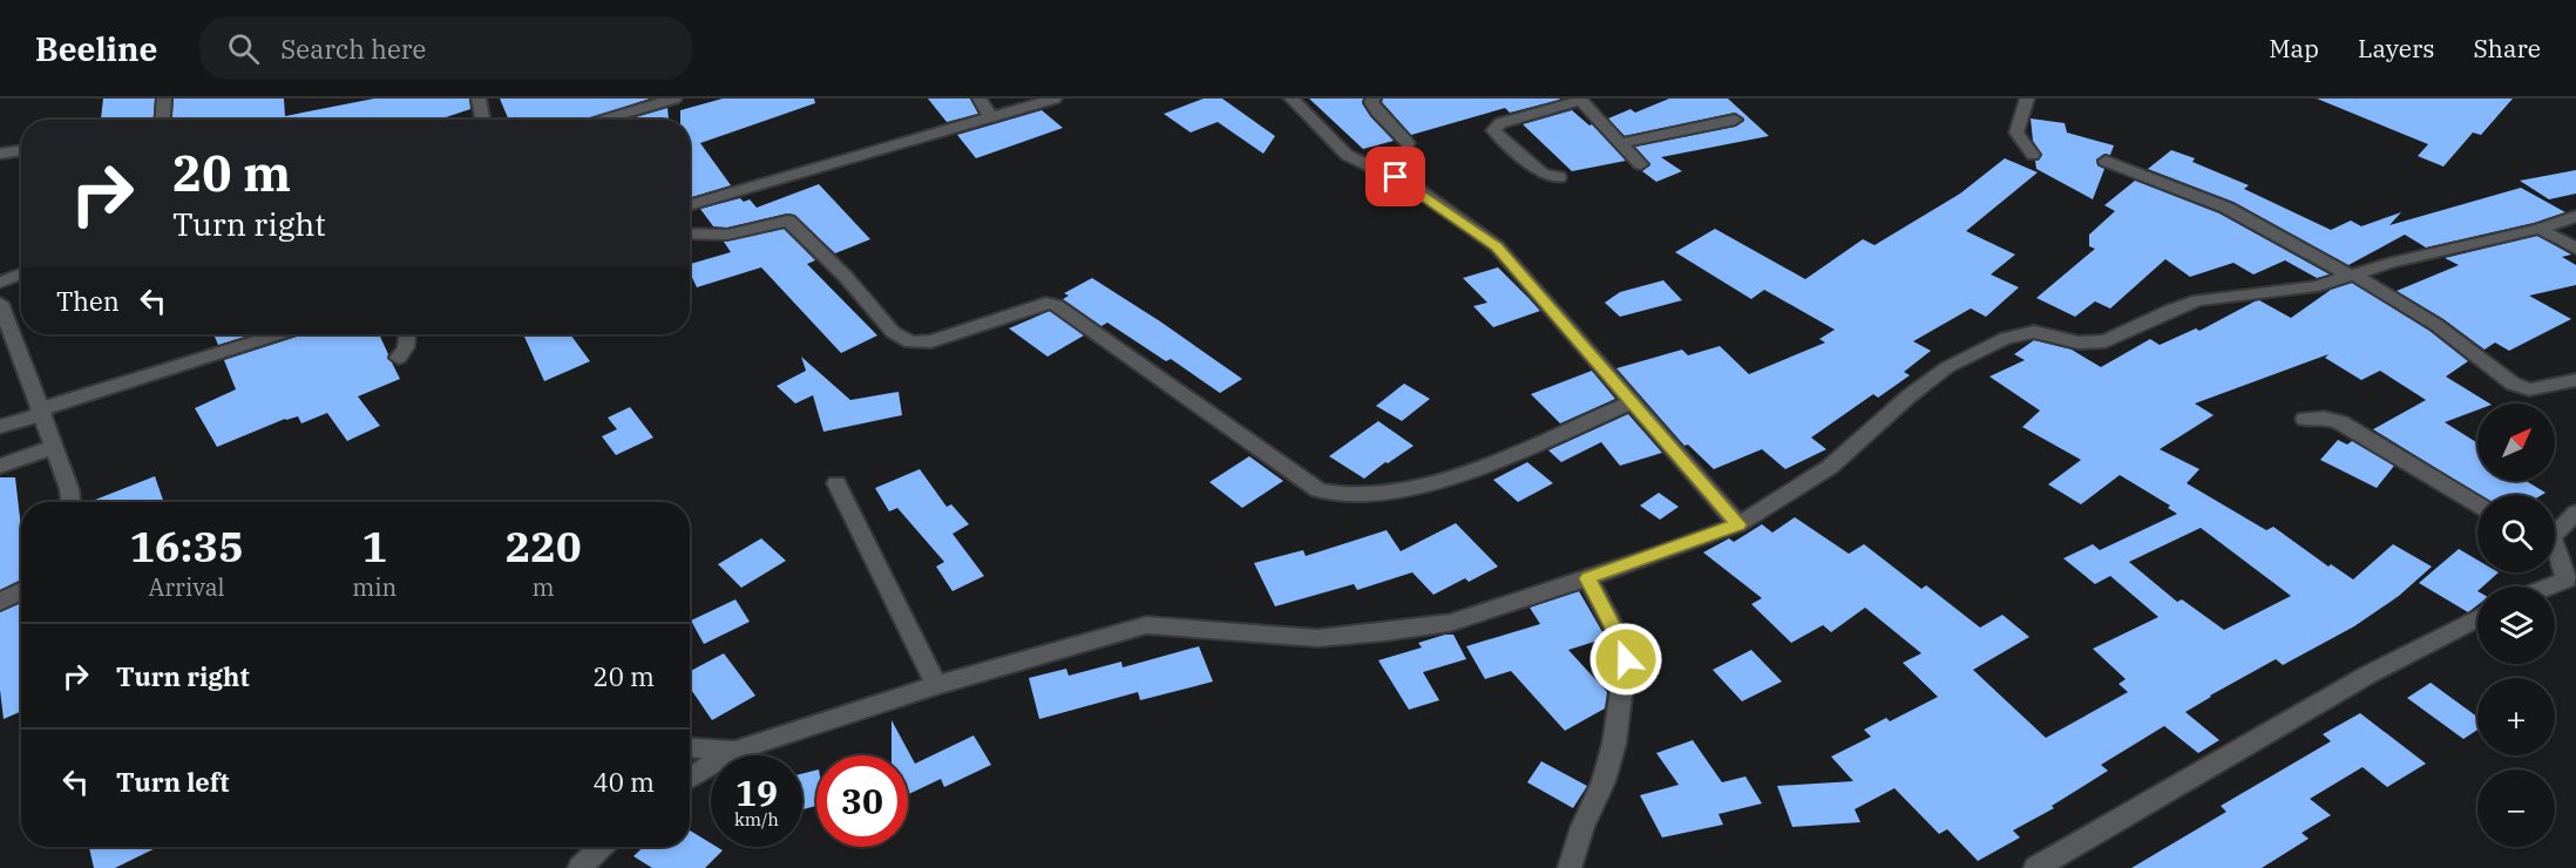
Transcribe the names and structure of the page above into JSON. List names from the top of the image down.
{
  "north": "top right",
  "page": {
    "header": "Beeline",
    "search": "Search here",
    "nav": ["Map", "Layers", "Share"],
    "turn": ["20 m", "Turn right"],
    "then": "Then",
    "map_buttons": ["+", "−"],
    "eta": [
      "16:35",
      "Arrival",
      "1",
      "min",
      "220",
      "m"
    ],
    "list": [
      {
        "name": "Turn right",
        "value": "20 m"
      },
      {
        "name": "Turn left",
        "value": "40 m"
      }
    ],
    "speed": "19 km/h",
    "limit": "30"
  }
}
